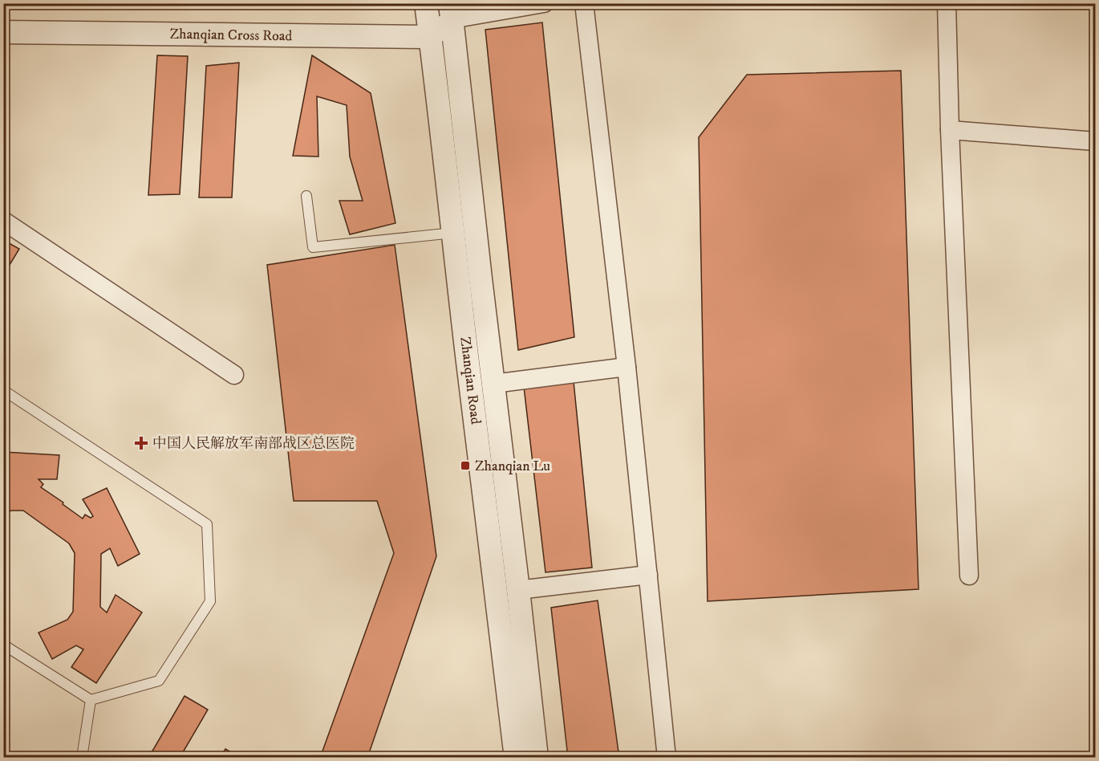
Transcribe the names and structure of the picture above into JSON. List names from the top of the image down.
{
  "streets": {
    "street": ["Zhanqian Cross Road", "Zhanqian Road"]
  },
  "crossings": [
    ["Zhanqian Cross Road", "Zhanqian Road"]
  ],
  "places": {
    "health": ["中国人民解放军南部战区总医院"],
    "transit": ["Zhanqian Lu"]
  }
}
